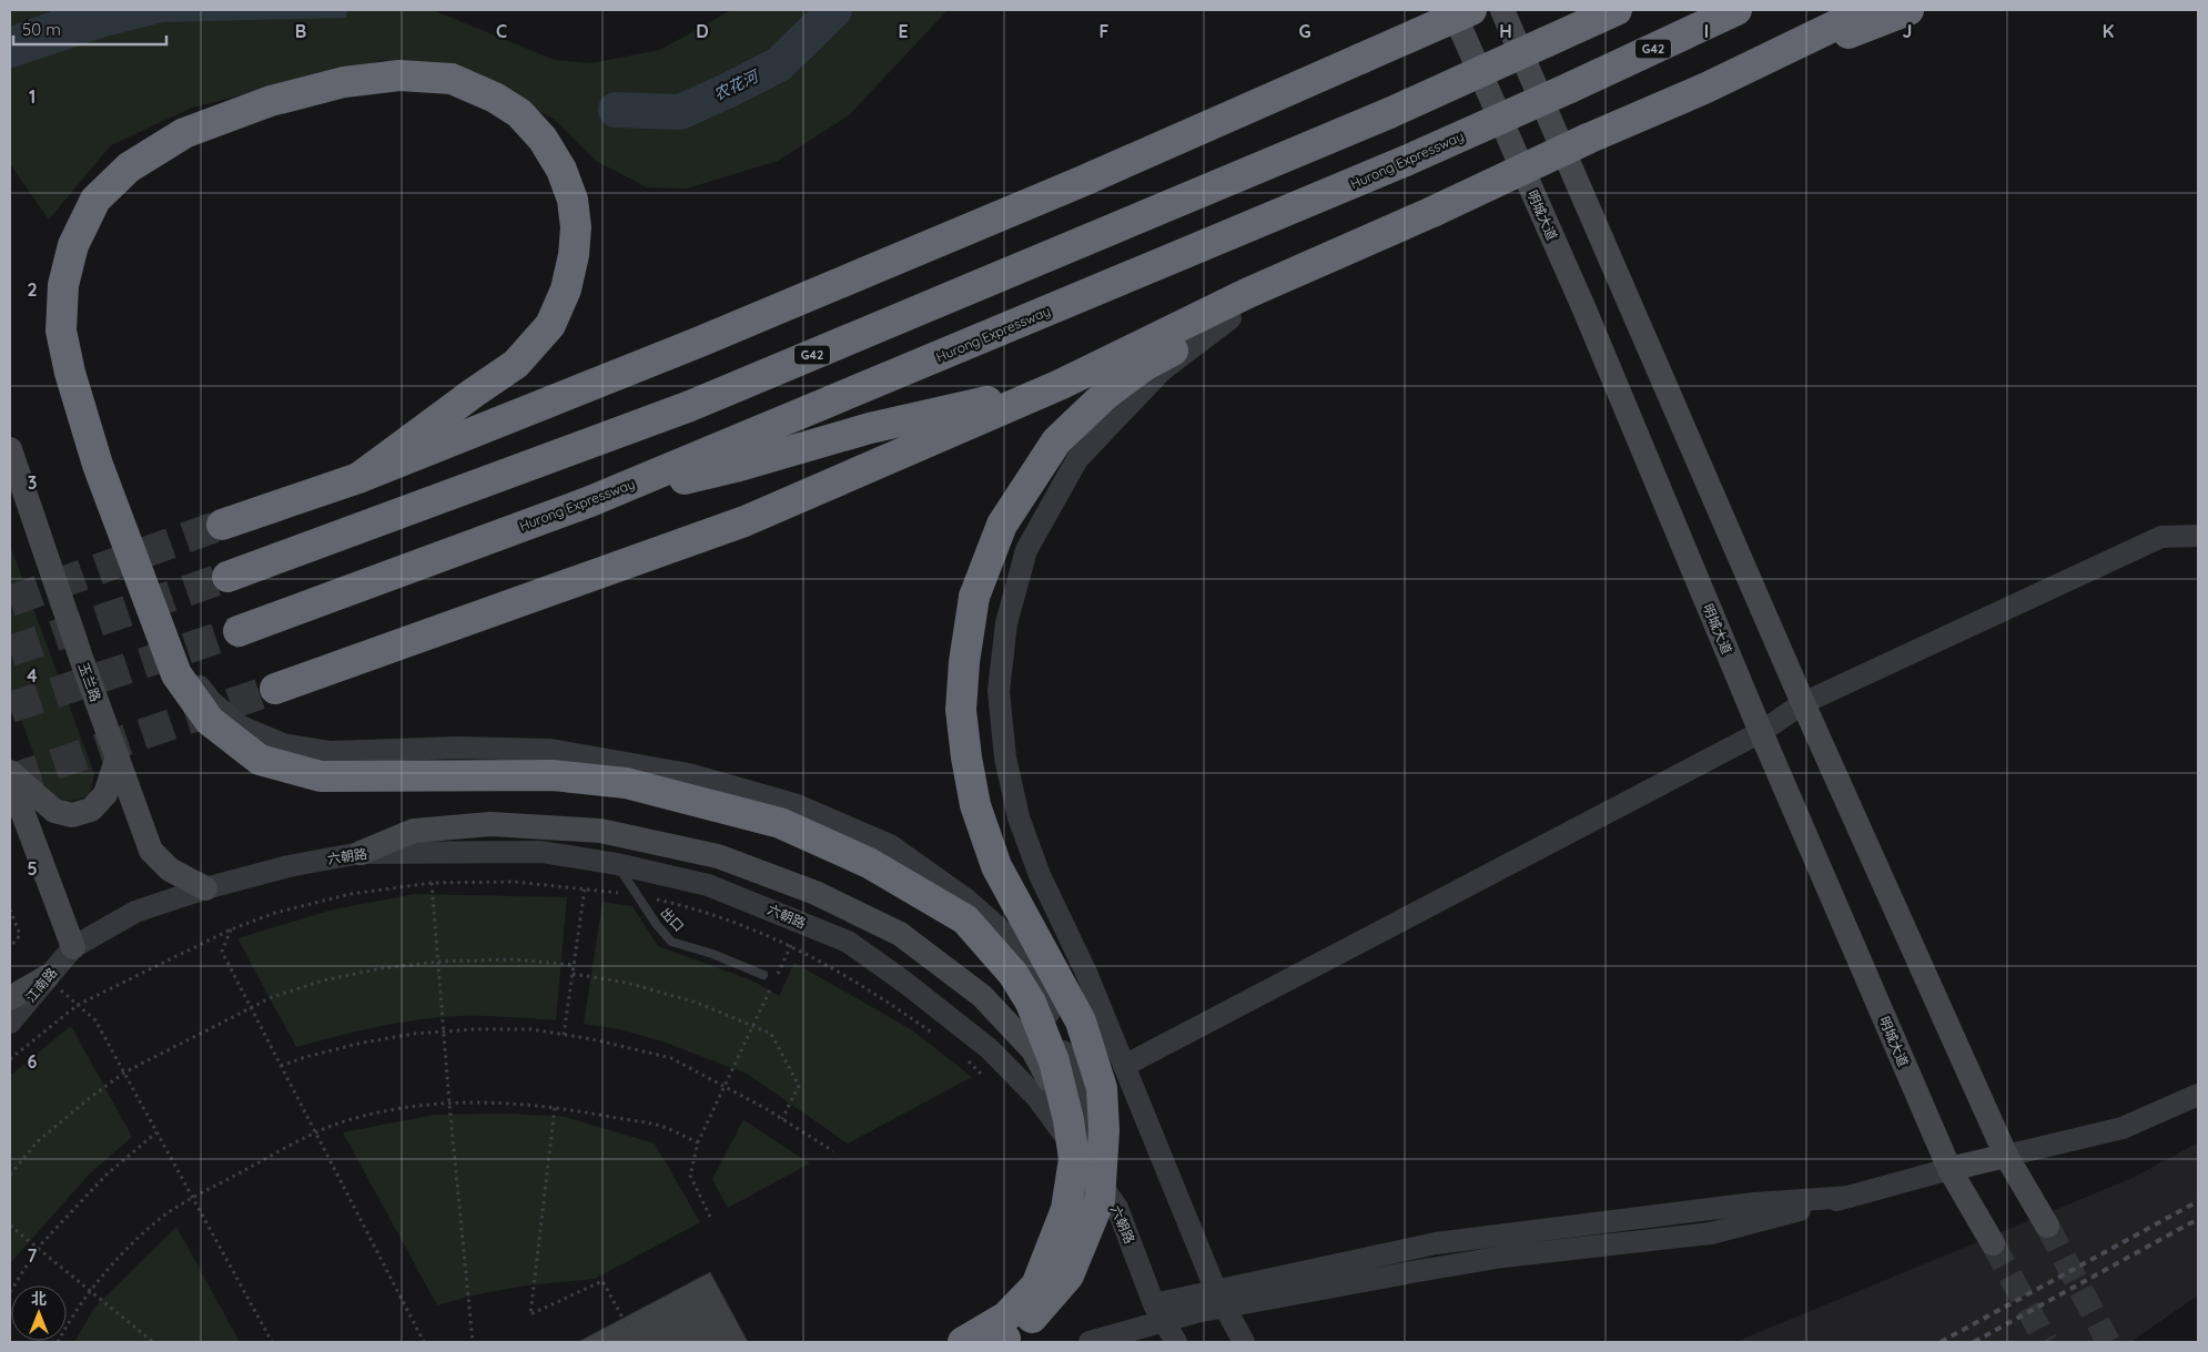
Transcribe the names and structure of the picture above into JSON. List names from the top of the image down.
{
  "streets": {
    "highway": ["G42", "Hurong Expressway"],
    "main road": ["明城大道", "玉兰路"],
    "street": ["六朝路", "江南路"],
    "lane": ["出口"]
  },
  "crossings": [
    ["玉兰路", "六朝路"],
    ["六朝路", "出口"],
    ["六朝路", "江南路"]
  ],
  "water": ["农花河"],
  "scale_bar": "50 m",
  "north": "top",
  "grid": {
    "columns": [
      "B",
      "C",
      "D",
      "E",
      "F",
      "G",
      "H",
      "I",
      "J",
      "K"
    ],
    "rows": [
      "1",
      "2",
      "3",
      "4",
      "5",
      "6",
      "7"
    ]
  }
}
